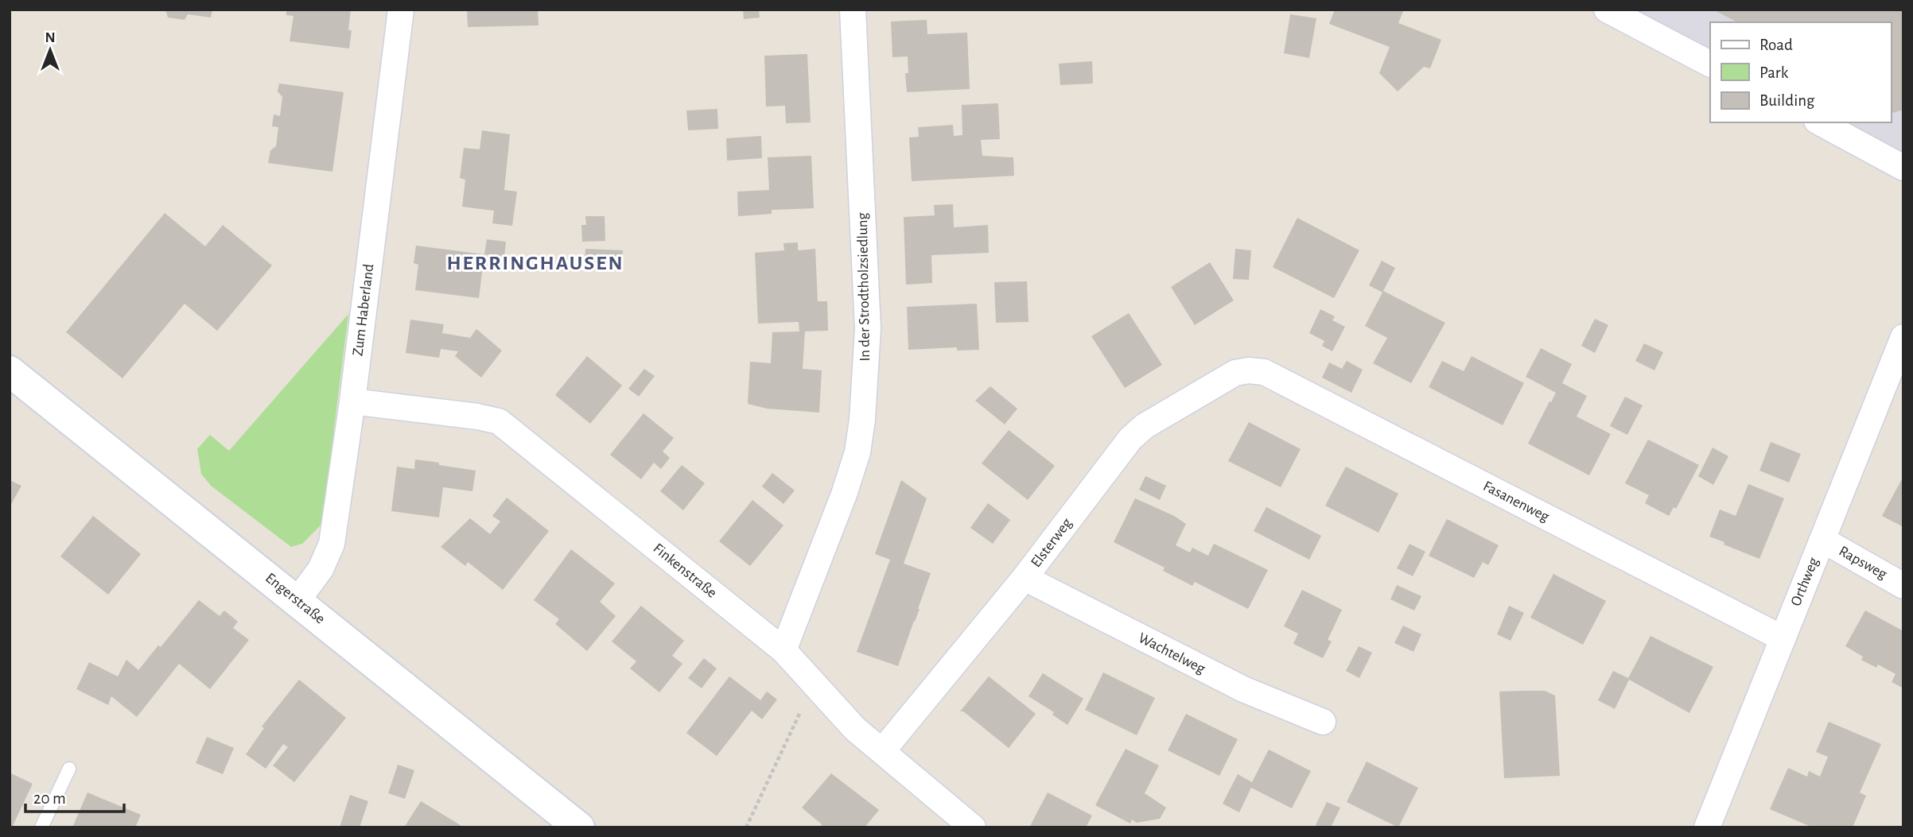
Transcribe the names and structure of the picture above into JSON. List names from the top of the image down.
{
  "streets": {
    "main road": ["Engerstraße"],
    "street": [
      "In der Strodtholzsiedlung",
      "Zum Haberland",
      "Fasanenweg",
      "Elsterweg",
      "Rapsweg",
      "Finkenstraße",
      "Orthweg",
      "Wachtelweg"
    ]
  },
  "crossings": [
    ["In der Strodtholzsiedlung", "Finkenstraße"],
    ["Zum Haberland", "Finkenstraße"],
    ["Zum Haberland", "Engerstraße"],
    ["Fasanenweg", "Elsterweg"],
    ["Fasanenweg", "Orthweg"],
    ["Elsterweg", "Finkenstraße"],
    ["Elsterweg", "Wachtelweg"],
    ["Rapsweg", "Orthweg"]
  ],
  "districts": ["HERRINGHAUSEN"],
  "legend": ["Road", "Park", "Building"],
  "scale_bar": "20 m",
  "north": "top"
}
